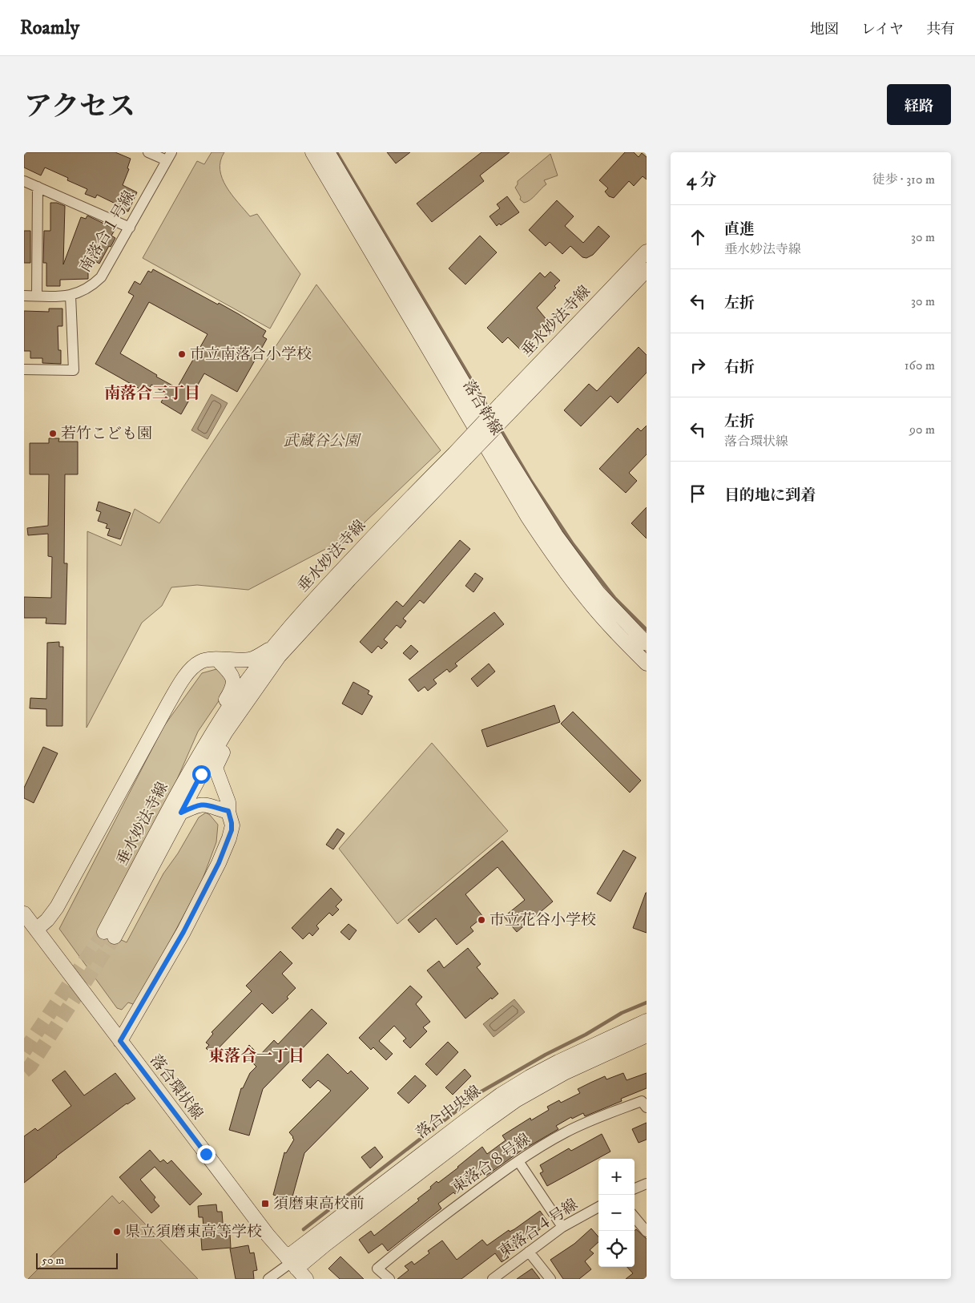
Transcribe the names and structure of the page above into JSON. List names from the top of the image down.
{
  "streets": {
    "street": [
      "南落合１号線",
      "垂水妙法寺線",
      "落合幹線",
      "落合環状線",
      "落合中央線",
      "東落合８号線",
      "東落合４号線"
    ]
  },
  "crossings": [
    ["落合環状線", "落合中央線"]
  ],
  "districts": ["南落合三丁目", "東落合一丁目"],
  "parks": ["武蔵谷公園"],
  "places": {
    "other": [
      "市立南落合小学校",
      "若竹こども園",
      "市立花谷小学校",
      "県立須磨東高等学校"
    ],
    "transit": ["須磨東高校前"]
  },
  "scale_bar": "50 m",
  "page": {
    "header": "Roamly",
    "nav": ["地図", "レイヤ", "共有"],
    "title": "アクセス",
    "buttons": "経路",
    "heading": ["4 分", "徒歩 · 310 m"],
    "list": [
      ["直進", "垂水妙法寺線", "30 m"],
      ["左折", "30 m"],
      ["右折", "160 m"],
      ["左折", "落合環状線", "90 m"],
      "目的地に到着"
    ],
    "map_buttons": ["+", "−"],
    "scale": "50 m"
  }
}
